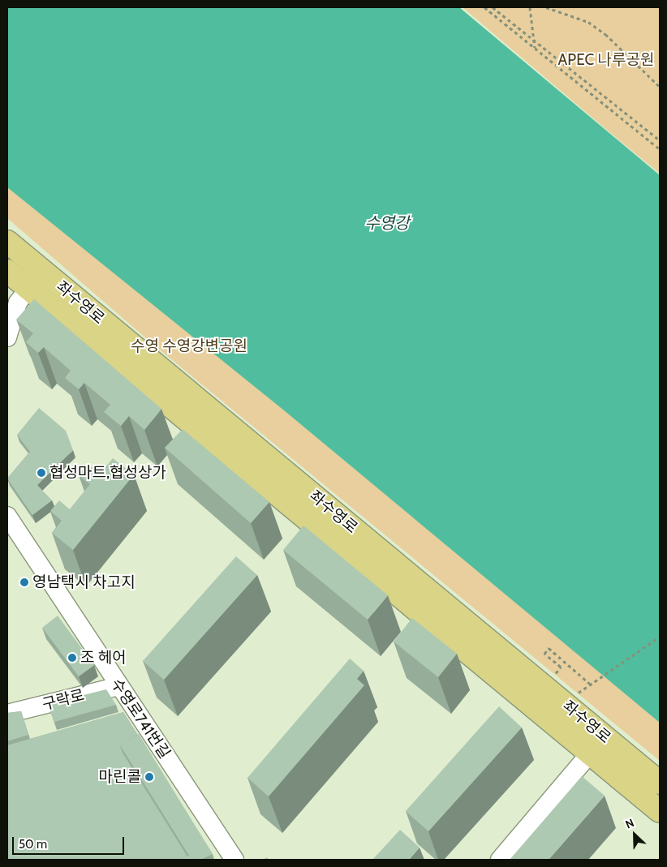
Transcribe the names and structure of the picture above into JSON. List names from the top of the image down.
{
  "streets": {
    "main road": ["좌수영로"],
    "street": ["구락로", "수영로741번길"]
  },
  "crossings": [
    ["구락로", "수영로741번길"]
  ],
  "water": ["수영강"],
  "parks": ["APEC 나루공원", "수영 수영강변공원"],
  "places": [
    "협성마트,협성상가",
    "영남택시 차고지",
    "조 헤어",
    "마린콜"
  ],
  "scale_bar": "50 m",
  "north": "top left"
}
